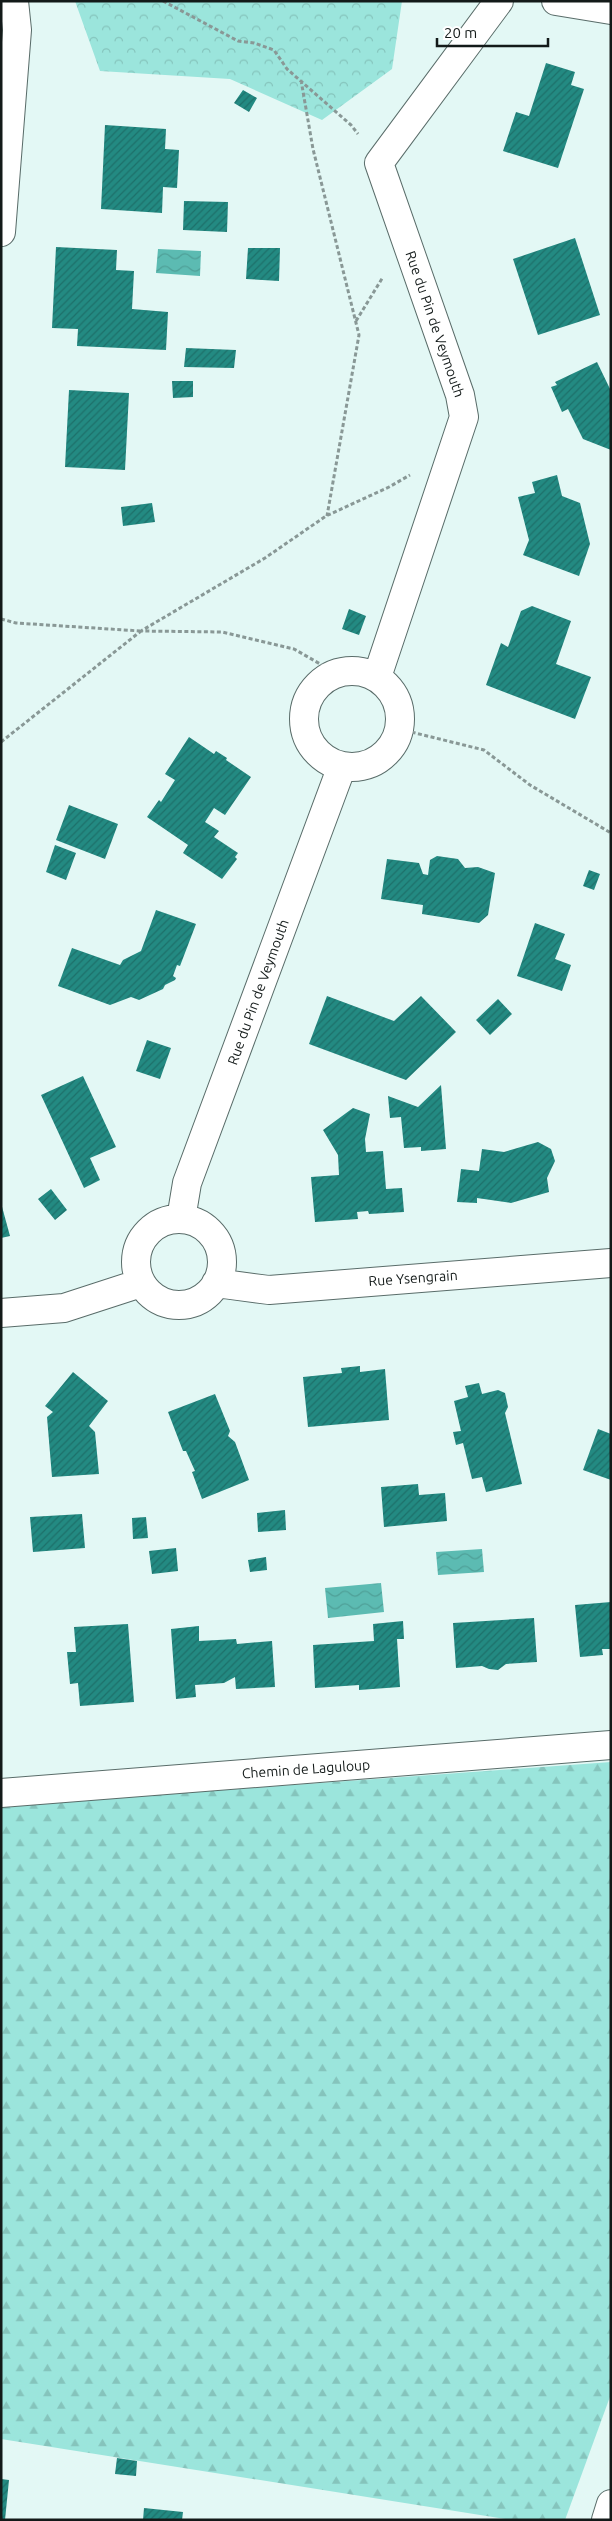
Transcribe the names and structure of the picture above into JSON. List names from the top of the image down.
{
  "streets": {
    "street": ["Rue du Pin de Veymouth", "Rue Ysengrain", "Chemin de Laguloup"]
  },
  "crossings": [
    ["Rue du Pin de Veymouth", "Rue Ysengrain"]
  ],
  "scale_bar": "20 m"
}
